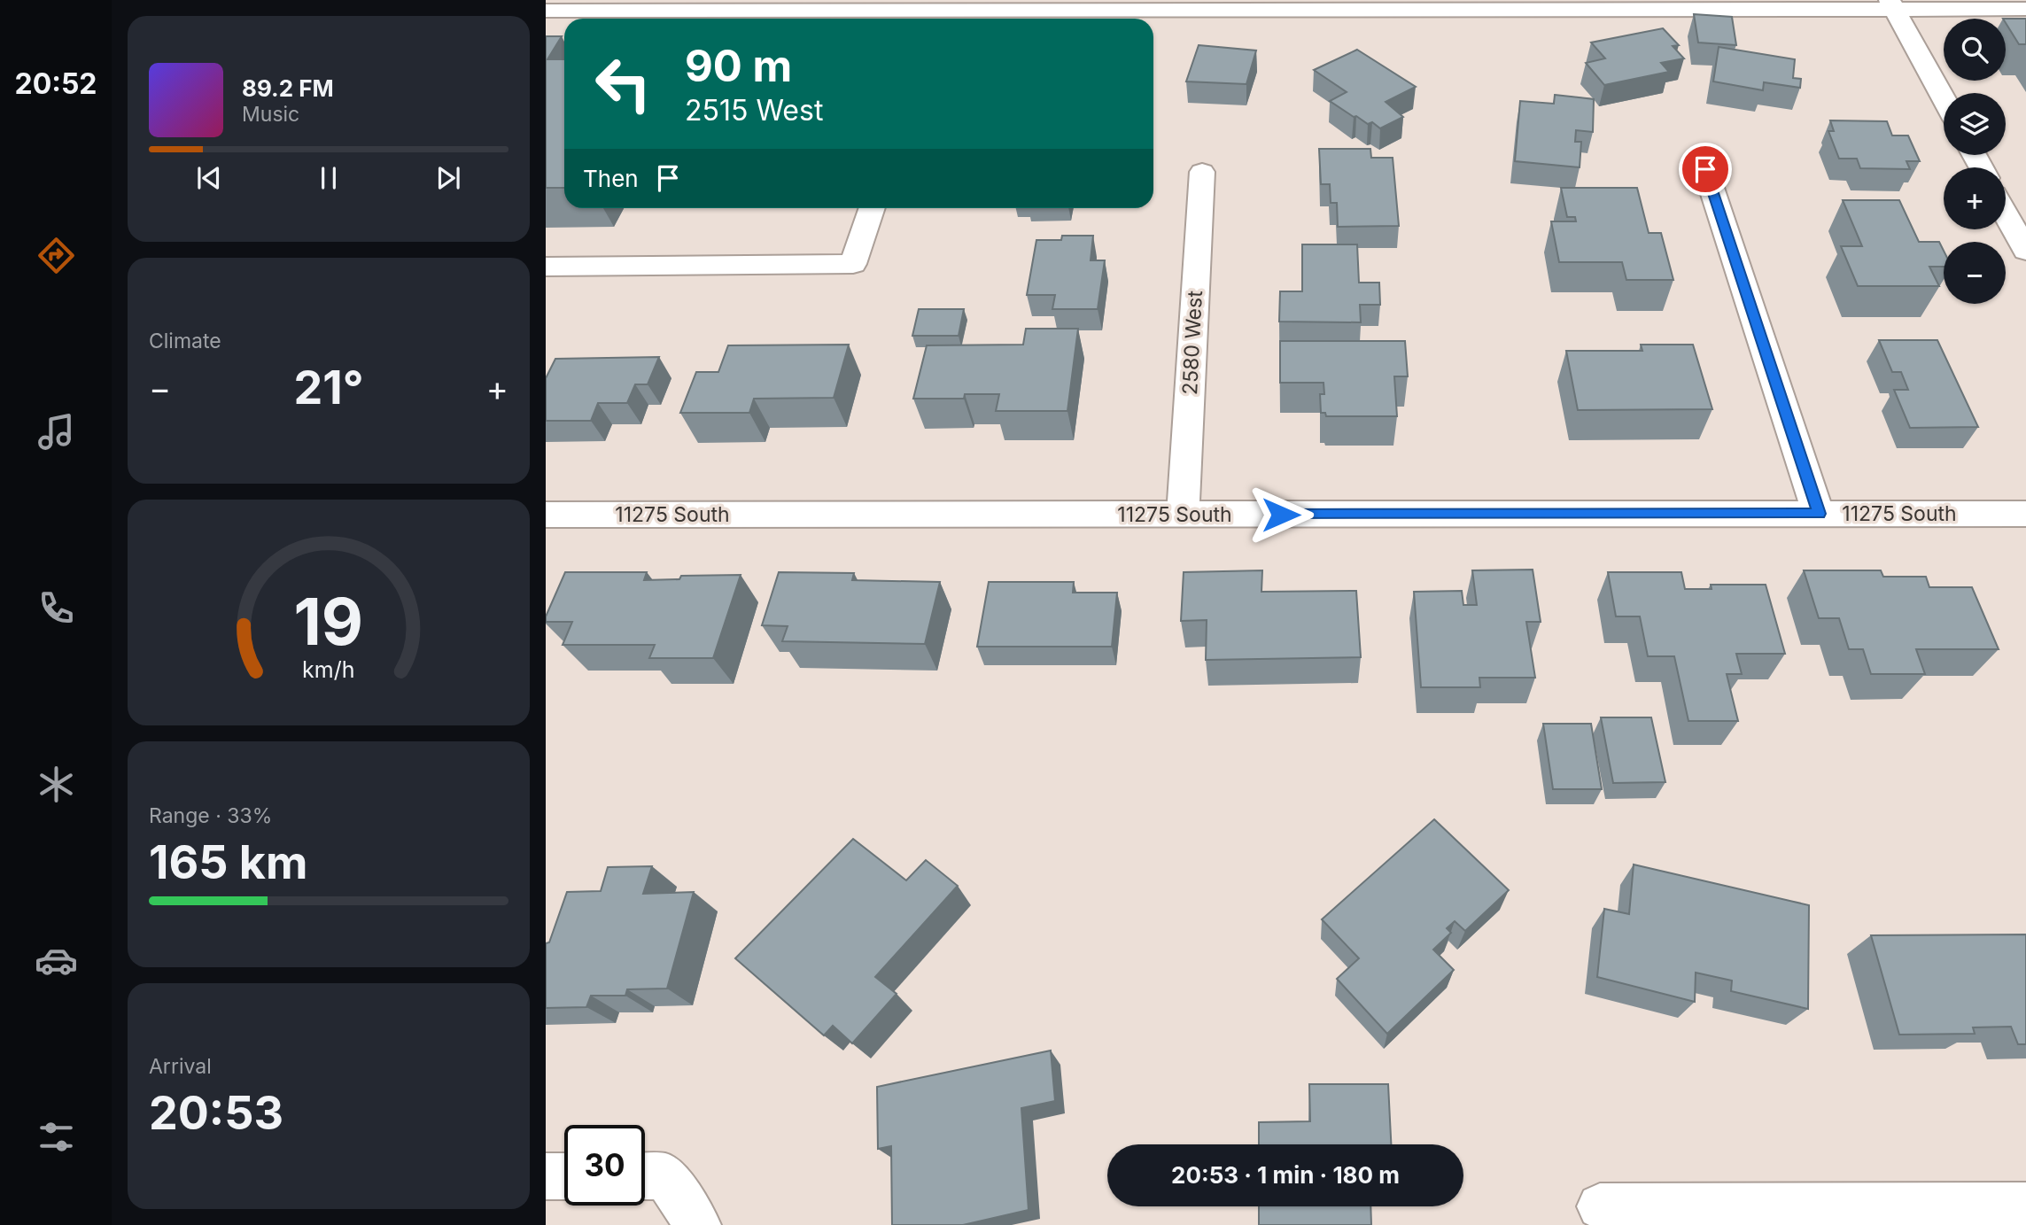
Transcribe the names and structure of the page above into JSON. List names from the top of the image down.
{
  "streets": {
    "street": ["2580 West", "11275 South"]
  },
  "crossings": [
    ["2580 West", "11275 South"]
  ],
  "page": {
    "tabs": "20:52",
    "map_buttons": ["+", "−"],
    "turn": ["90 m", "2515 West"],
    "song": ["89.2 FM", "Music"],
    "then": "Then",
    "tile": [
      "Climate",
      ["Range · 33%", "165 km"],
      ["Arrival", "20:53"]
    ],
    "heat": ["−", "21°", "+"],
    "limit": "30",
    "trip": "20:53 · 1 min · 180 m",
    "gauge": ["19", "km/h"]
  }
}
